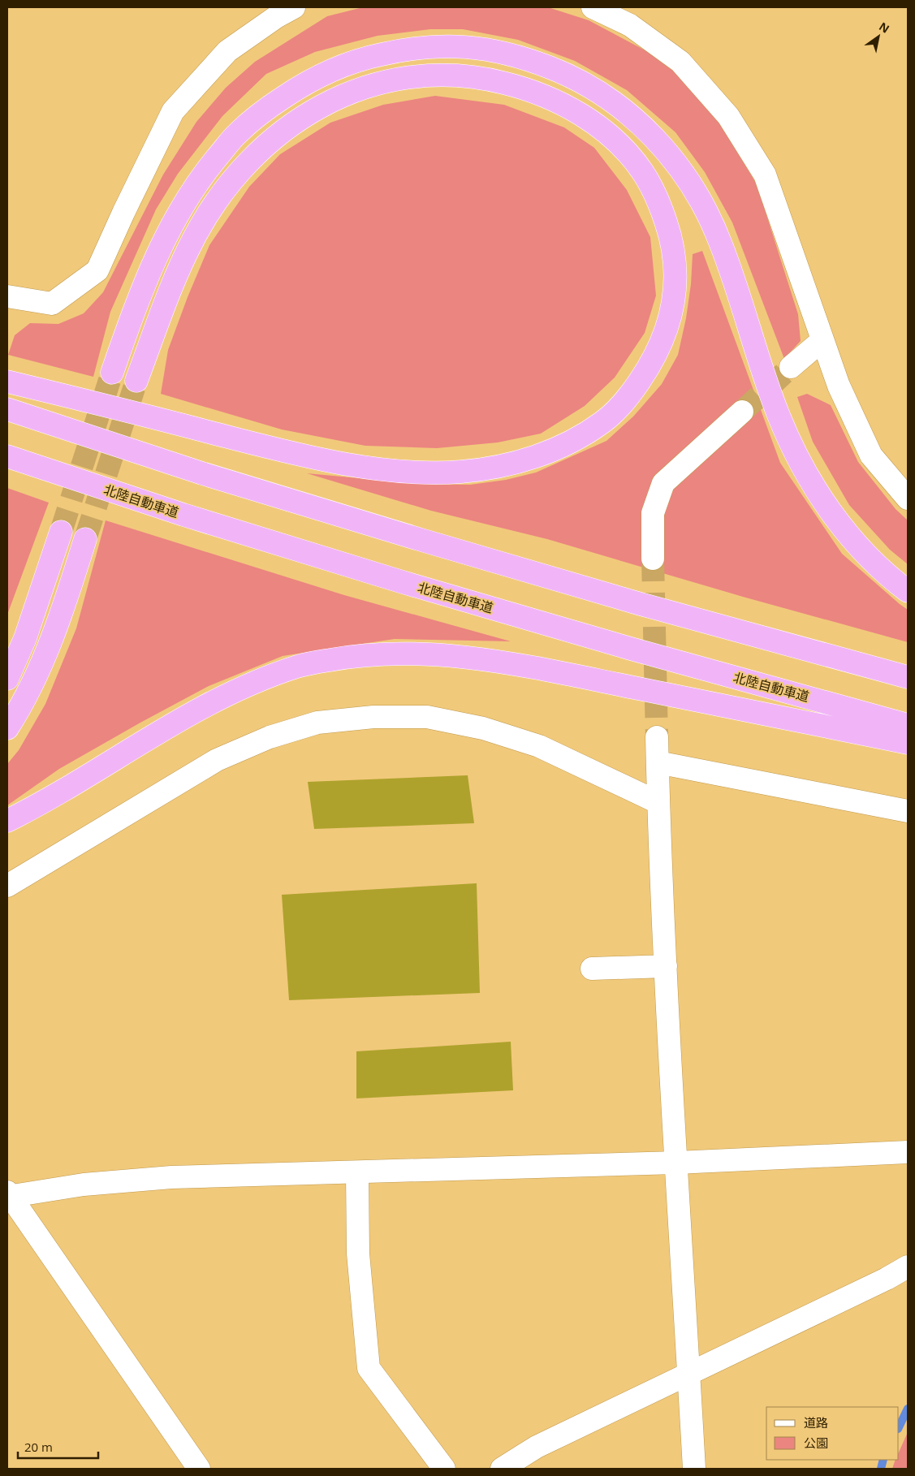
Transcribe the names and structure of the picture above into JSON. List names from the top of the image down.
{
  "streets": {
    "highway": ["北陸自動車道"]
  },
  "legend": ["道路", "公園"],
  "scale_bar": "20 m",
  "north": "top right"
}
